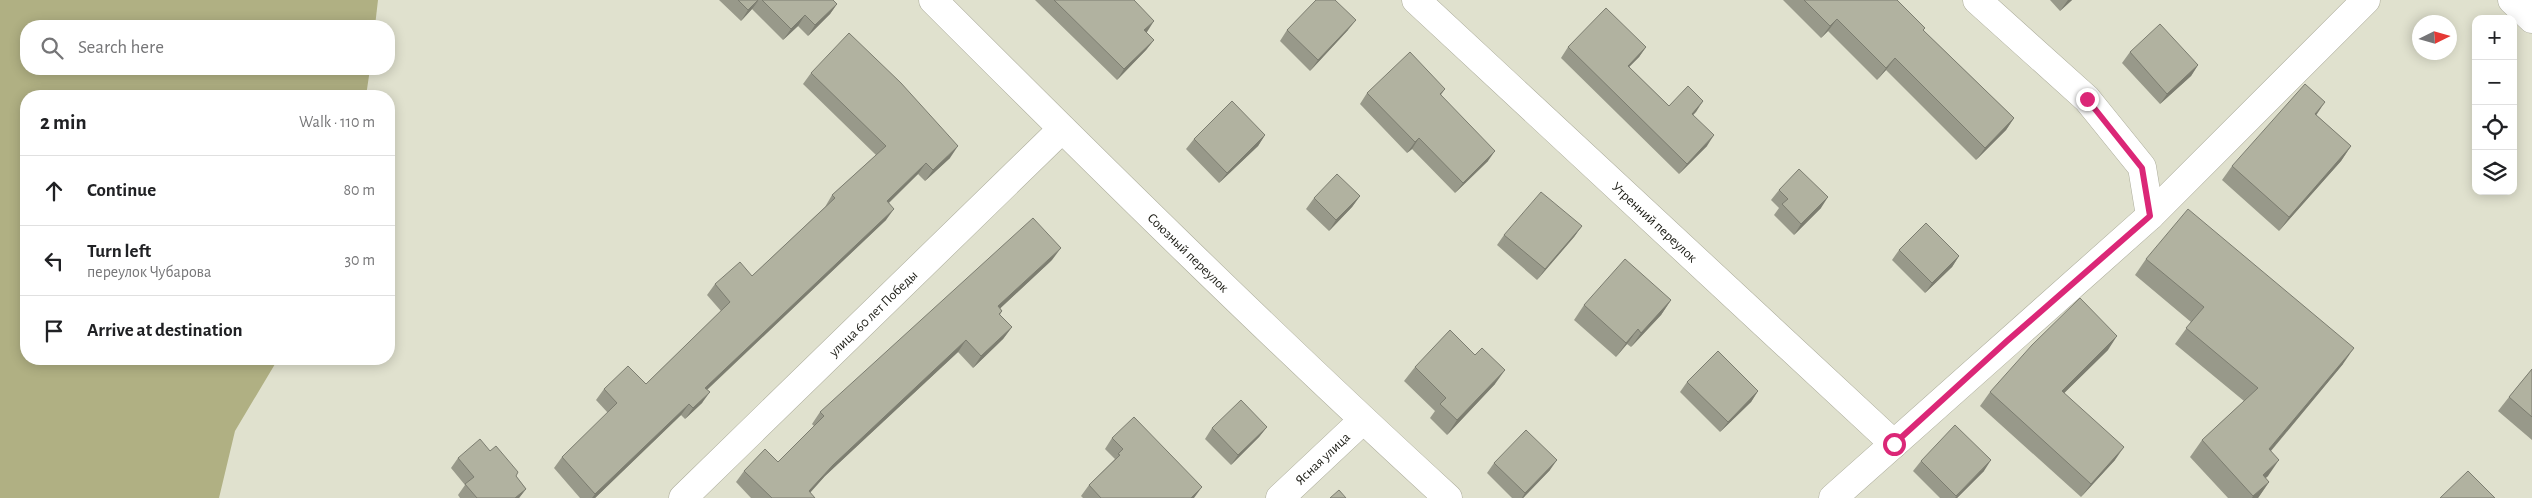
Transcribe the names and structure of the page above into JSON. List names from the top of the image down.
{
  "streets": {
    "street": [
      "Утренний переулок",
      "Союзный переулок",
      "улица 60 лет Победы",
      "Ясная улица"
    ]
  },
  "crossings": [
    ["Союзный переулок", "улица 60 лет Победы"],
    ["Союзный переулок", "Ясная улица"]
  ],
  "north": "right",
  "page": {
    "map_buttons": ["+", "−"],
    "search": "Search here",
    "heading": ["2 min", "Walk · 110 m"],
    "list": [
      ["Continue", "80 m"],
      ["Turn left", "переулок Чубарова", "30 m"],
      "Arrive at destination"
    ]
  }
}
